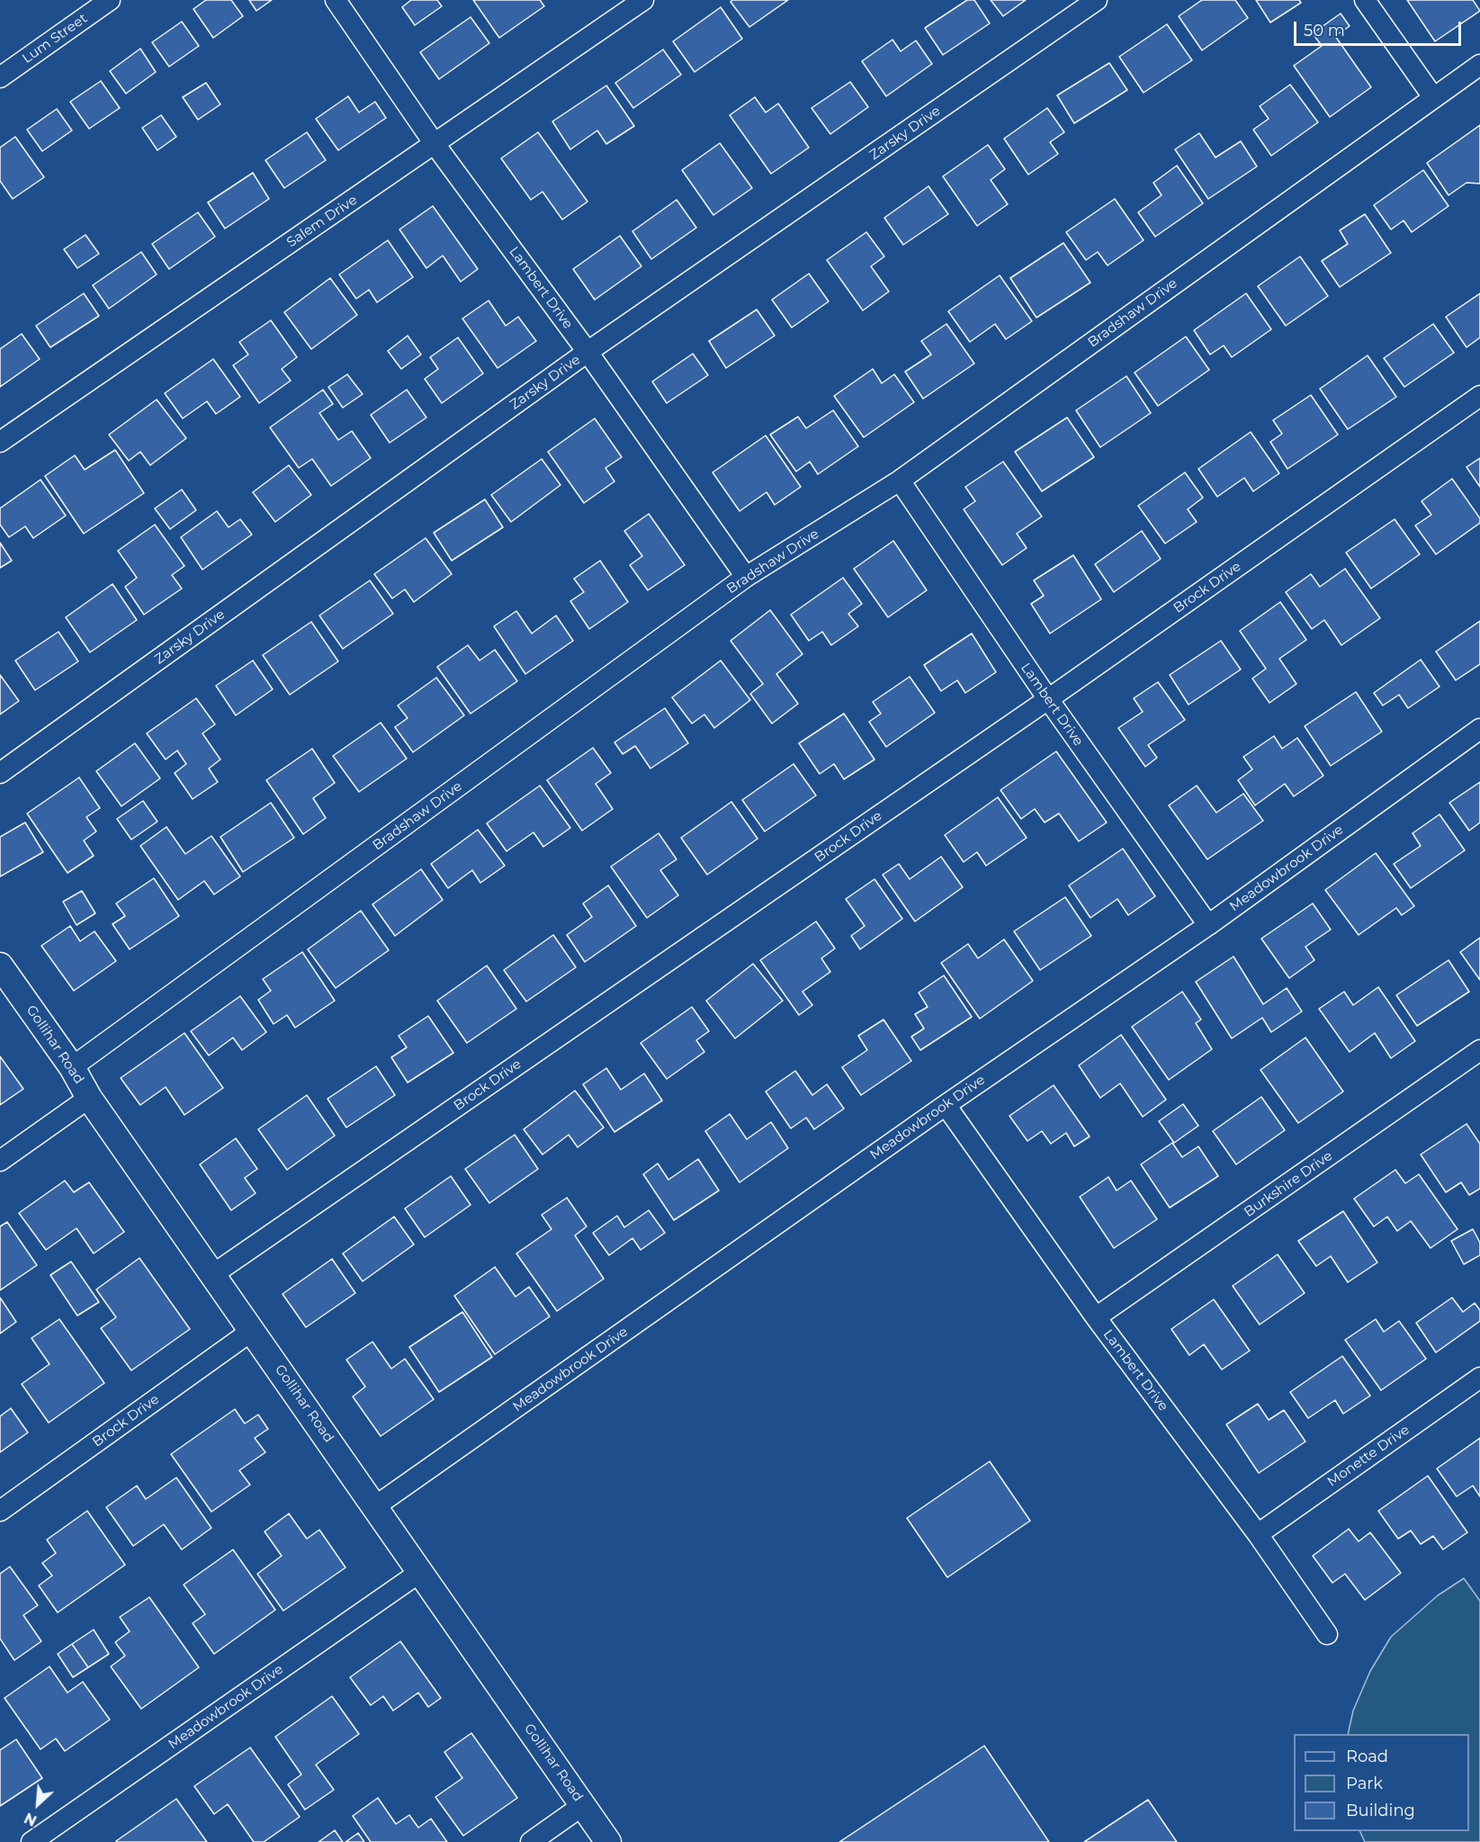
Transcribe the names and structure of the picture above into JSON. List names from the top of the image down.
{
  "streets": {
    "street": [
      "Lum Street",
      "Zarsky Drive",
      "Salem Drive",
      "Lambert Drive",
      "Bradshaw Drive",
      "Brock Drive",
      "Meadowbrook Drive",
      "Gollihar Road",
      "Burkshire Drive",
      "Monette Drive"
    ]
  },
  "crossings": [
    ["Zarsky Drive", "Lambert Drive"],
    ["Salem Drive", "Lambert Drive"],
    ["Lambert Drive", "Bradshaw Drive"],
    ["Lambert Drive", "Brock Drive"],
    ["Lambert Drive", "Meadowbrook Drive"],
    ["Lambert Drive", "Burkshire Drive"],
    ["Lambert Drive", "Monette Drive"],
    ["Bradshaw Drive", "Gollihar Road"],
    ["Brock Drive", "Gollihar Road"],
    ["Meadowbrook Drive", "Gollihar Road"]
  ],
  "legend": ["Road", "Park", "Building"],
  "scale_bar": "50 m",
  "north": "bottom left"
}
